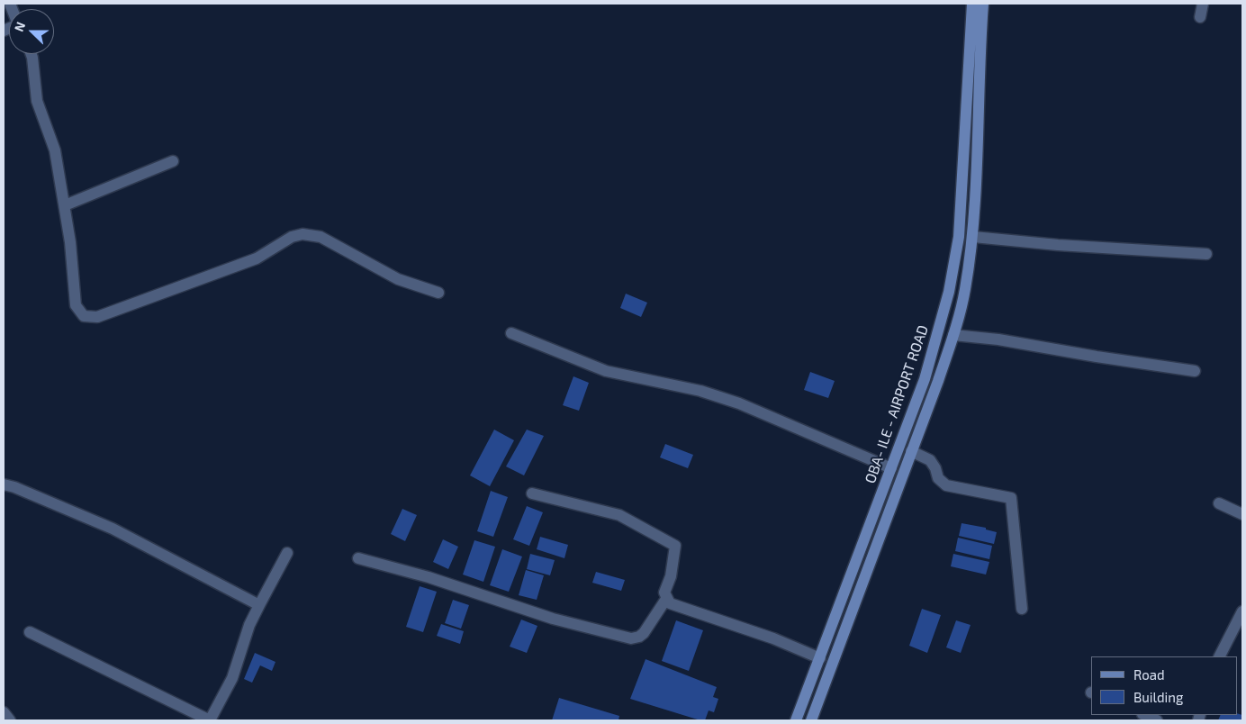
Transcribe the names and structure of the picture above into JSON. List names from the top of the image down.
{
  "streets": {
    "main road": ["OBA- ILE - AIRPORT ROAD"]
  },
  "legend": ["Road", "Building"],
  "north": "left"
}
